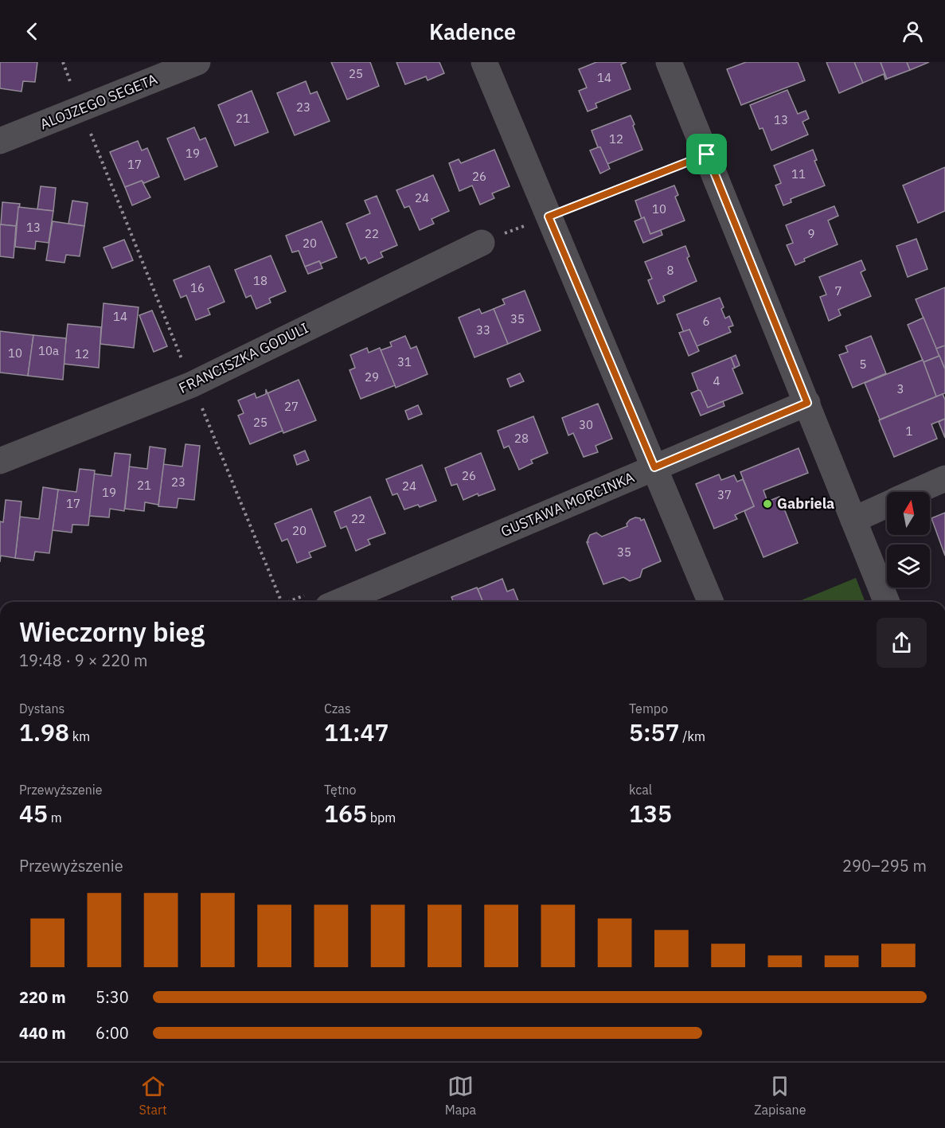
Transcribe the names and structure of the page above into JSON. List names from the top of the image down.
{
  "streets": {
    "street": ["ALOJZEGO SEGETA", "FRANCISZKA GODULI", "GUSTAWA MORCINKA"]
  },
  "places": ["Gabriela"],
  "house_numbers": [
    "25",
    "14",
    "23",
    "21",
    "13",
    "12",
    "19",
    "17",
    "11",
    "26",
    "24",
    "10",
    "13",
    "22",
    "9",
    "20",
    "8",
    "18",
    "16",
    "7",
    "14",
    "35",
    "6",
    "33",
    "10a",
    "10",
    "12",
    "31",
    "5",
    "29",
    "4",
    "3",
    "27",
    "25",
    "30",
    "1",
    "28",
    "26",
    "23",
    "21",
    "24",
    "19",
    "37",
    "17",
    "22",
    "20",
    "35"
  ],
  "north": "top",
  "page": {
    "header": "Kadence",
    "heading": ["Wieczorny bieg", "19:48 · 9 × 220 m"],
    "stats": [
      ["Dystans", "1.98 km"],
      ["Czas", "11:47"],
      ["Tempo", "5:57 /km"],
      ["Przewyższenie", "45 m"],
      ["Tętno", "165 bpm"],
      ["kcal", "135"]
    ],
    "chart": ["Przewyższenie", "290–295 m"],
    "list": [
      {
        "name": "220 m",
        "note": "5:30"
      },
      {
        "name": "440 m",
        "note": "6:00"
      }
    ],
    "tabs": ["Start", "Mapa", "Zapisane"]
  }
}
